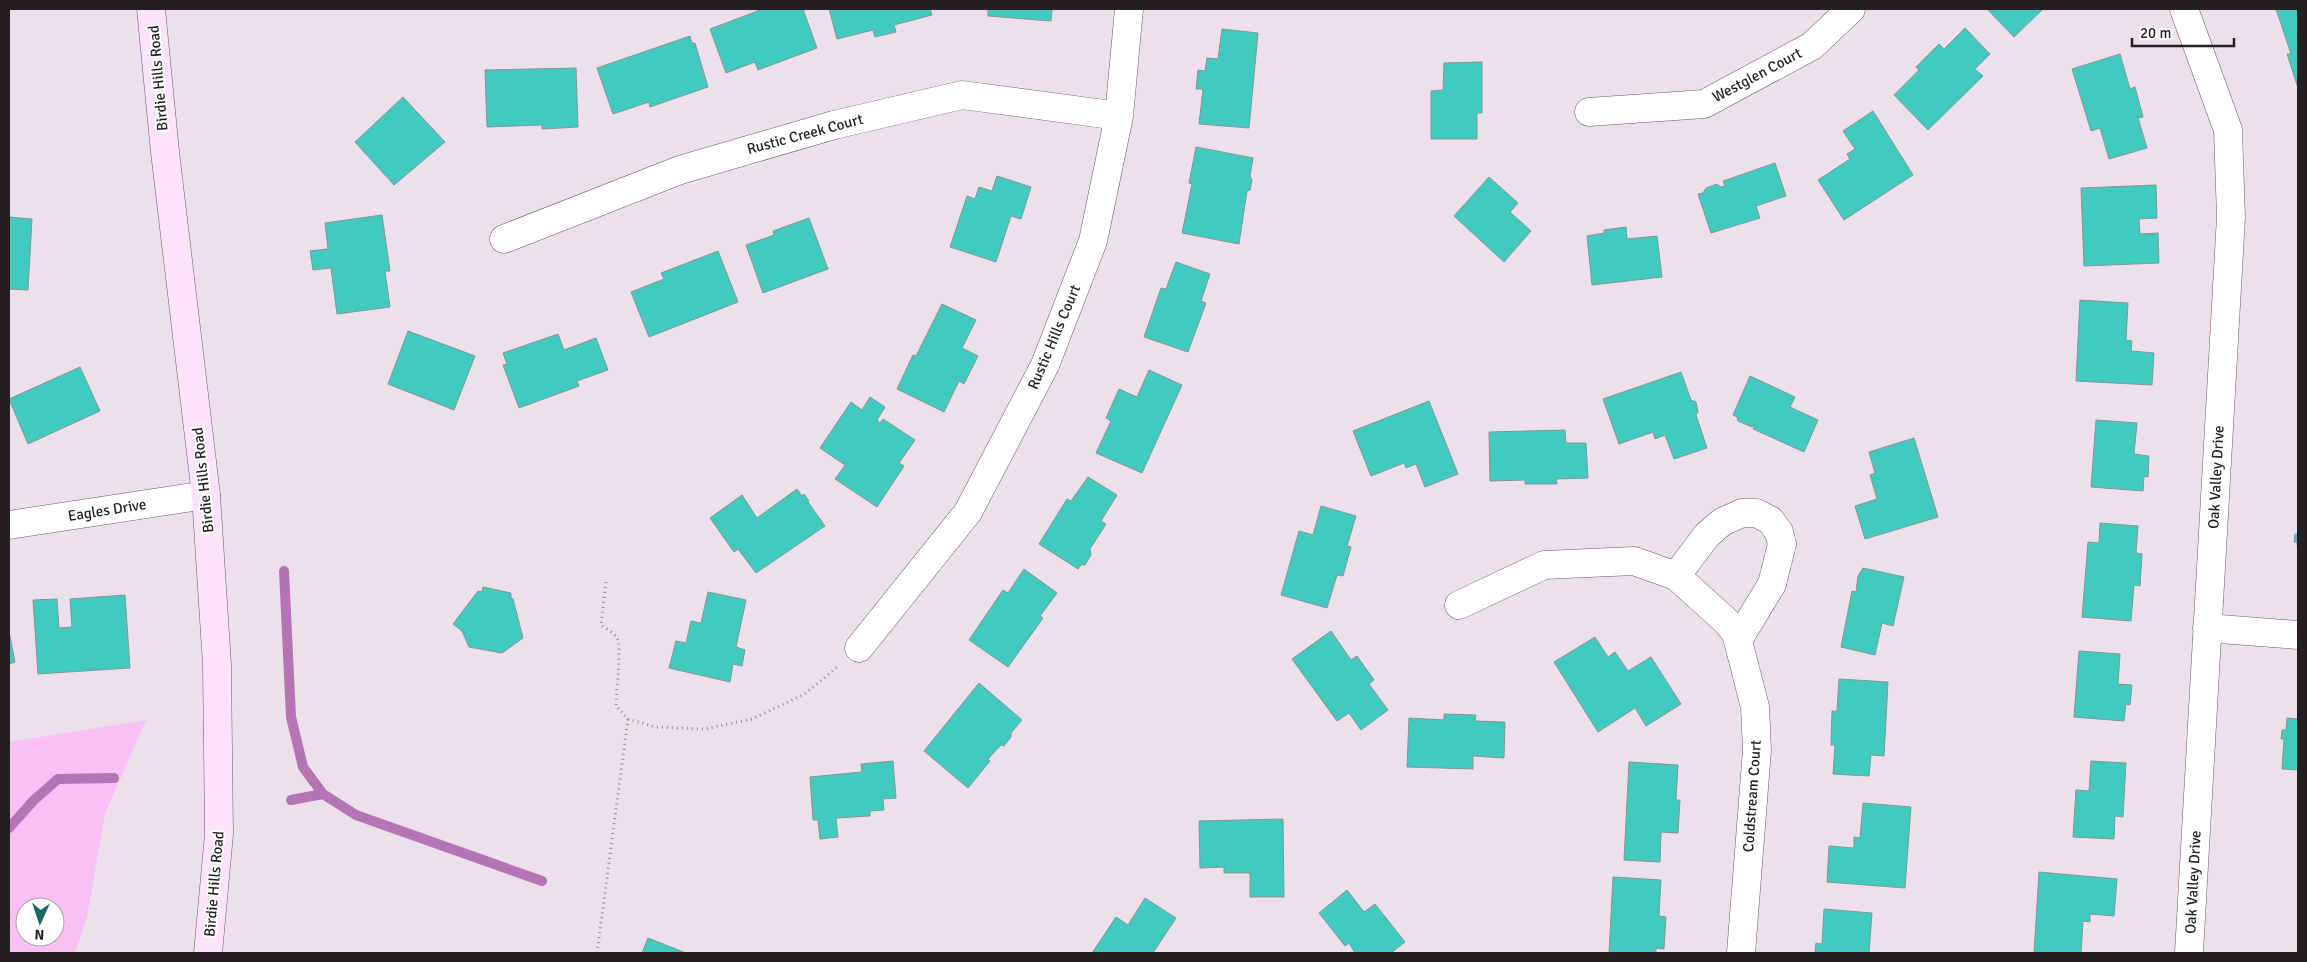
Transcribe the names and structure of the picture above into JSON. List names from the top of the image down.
{
  "streets": {
    "main road": ["Birdie Hills Road"],
    "street": [
      "Westglen Court",
      "Rustic Creek Court",
      "Rustic Hills Court",
      "Oak Valley Drive",
      "Eagles Drive",
      "Coldstream Court"
    ]
  },
  "crossings": [
    ["Birdie Hills Road", "Eagles Drive"],
    ["Rustic Creek Court", "Rustic Hills Court"]
  ],
  "scale_bar": "20 m",
  "north": "bottom"
}
